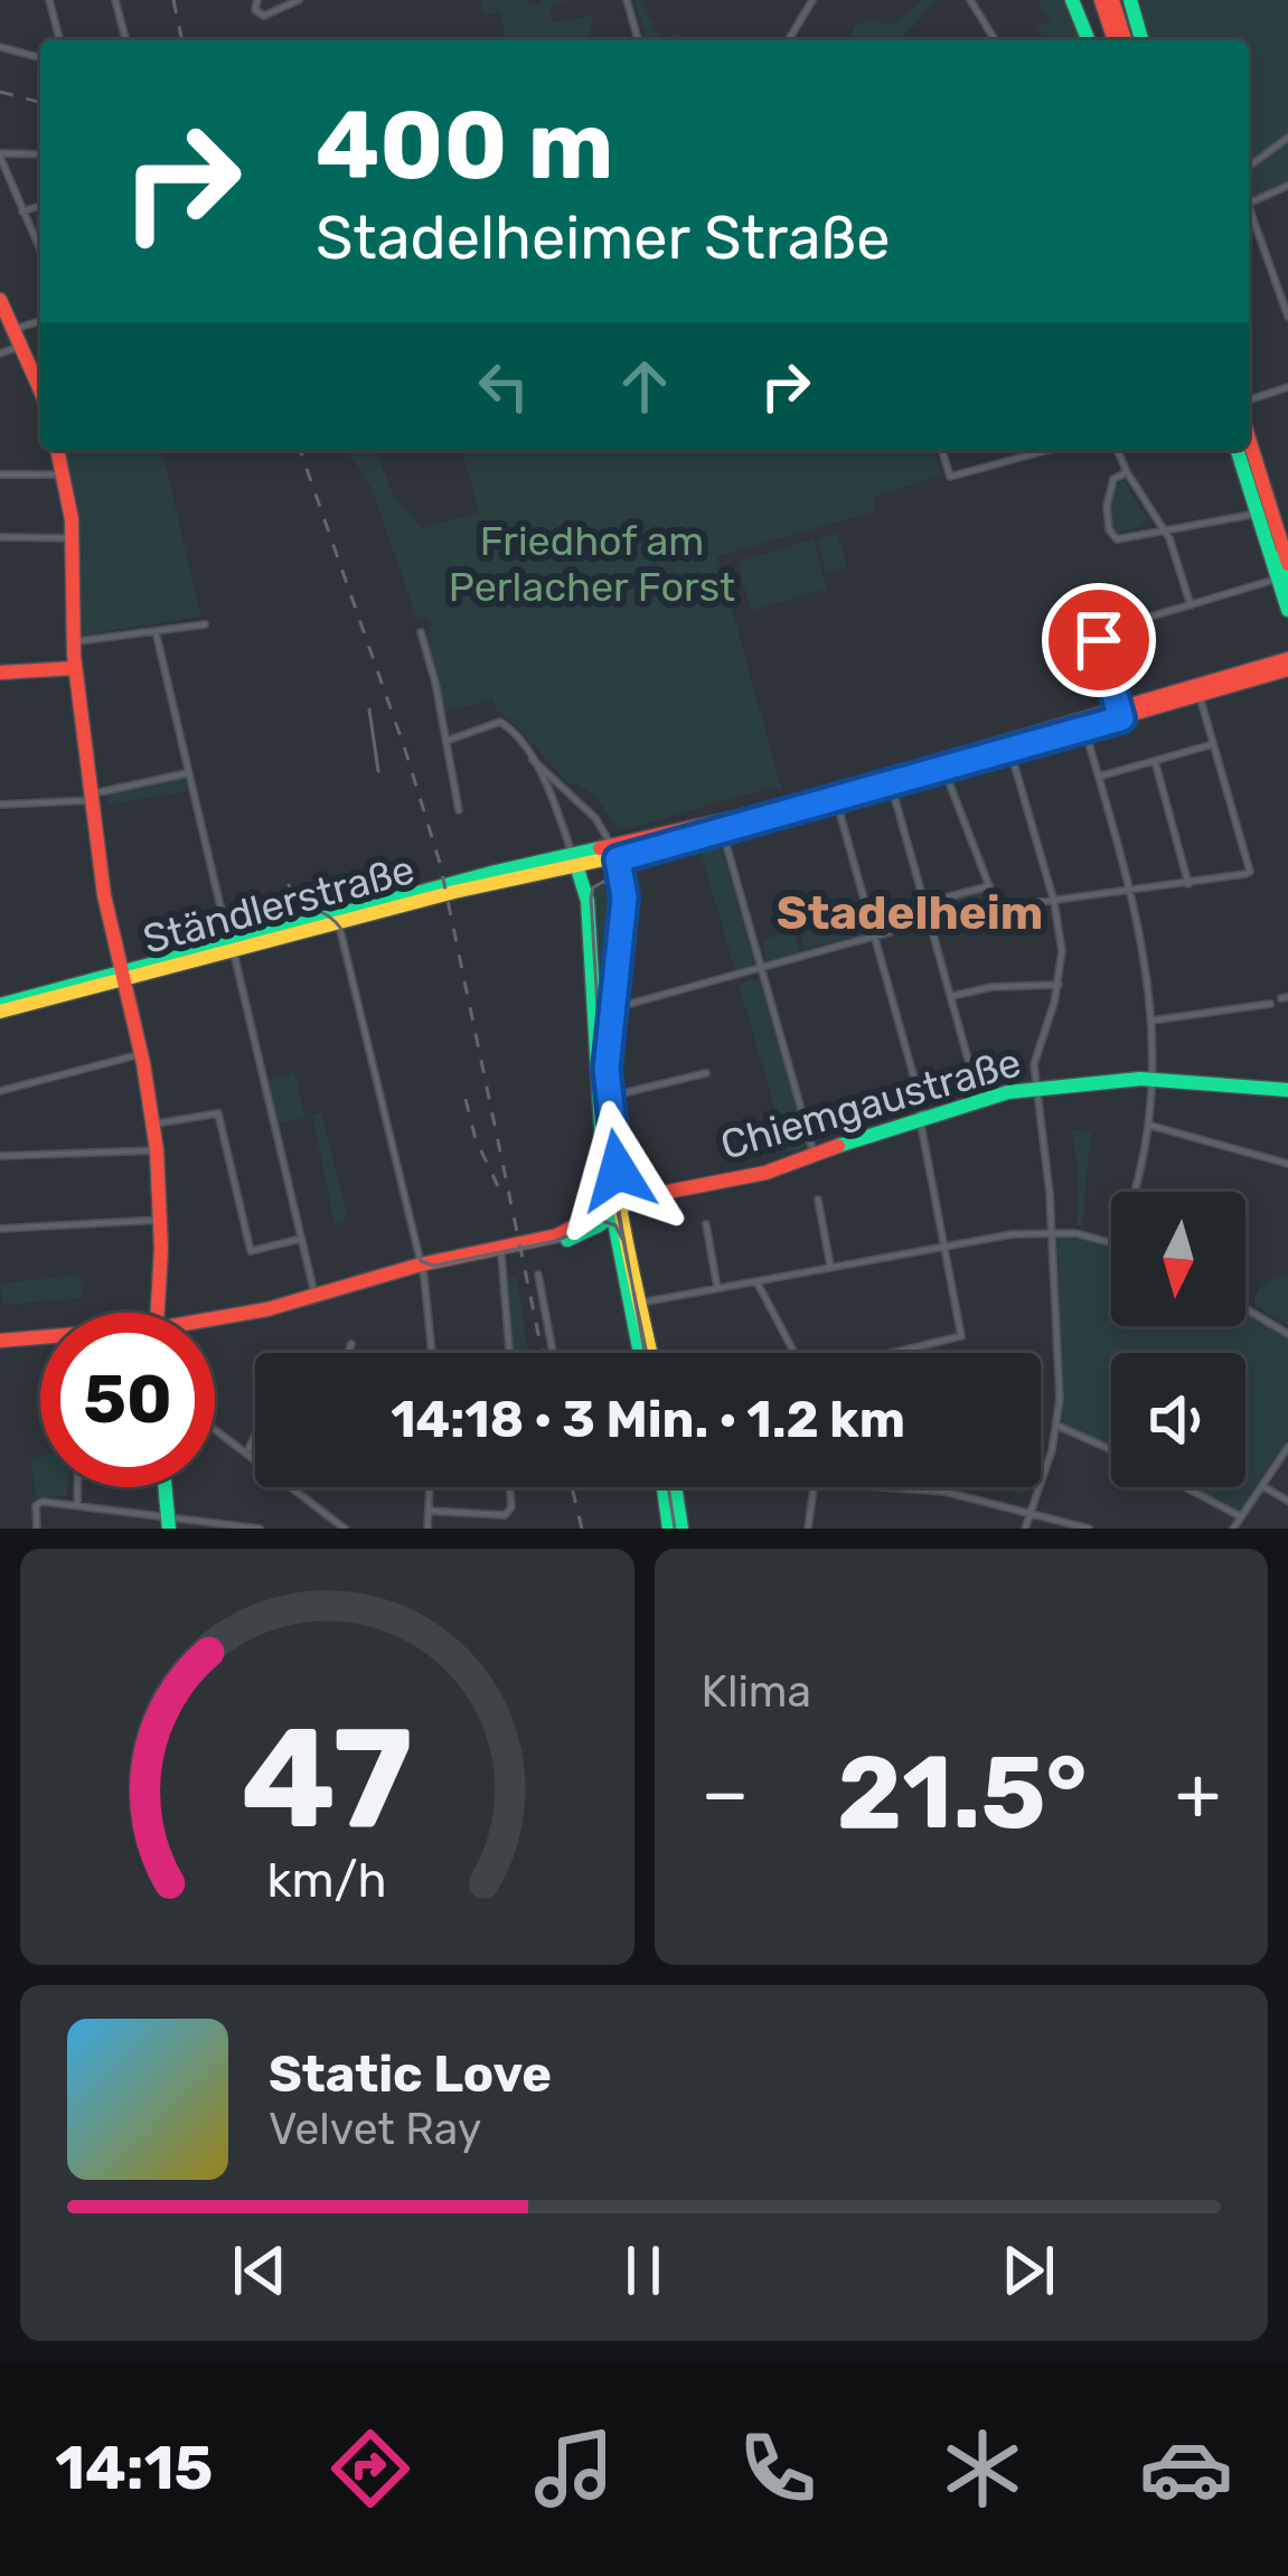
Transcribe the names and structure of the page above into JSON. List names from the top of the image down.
{
  "streets": {
    "main road": ["Ständlerstraße", "Chiemgaustraße"]
  },
  "districts": ["Stadelheim"],
  "parks": ["Friedhof am Perlacher Forst"],
  "north": "bottom",
  "page": {
    "turn": ["400 m", "Stadelheimer Straße"],
    "limit": "50",
    "trip": "14:18 · 3 Min. · 1.2 km",
    "tile": "Klima",
    "heat": ["−", "21.5°", "+"],
    "song": ["Static Love", "Velvet Ray"],
    "tabs": "14:15",
    "gauge": ["47", "km/h"]
  }
}
